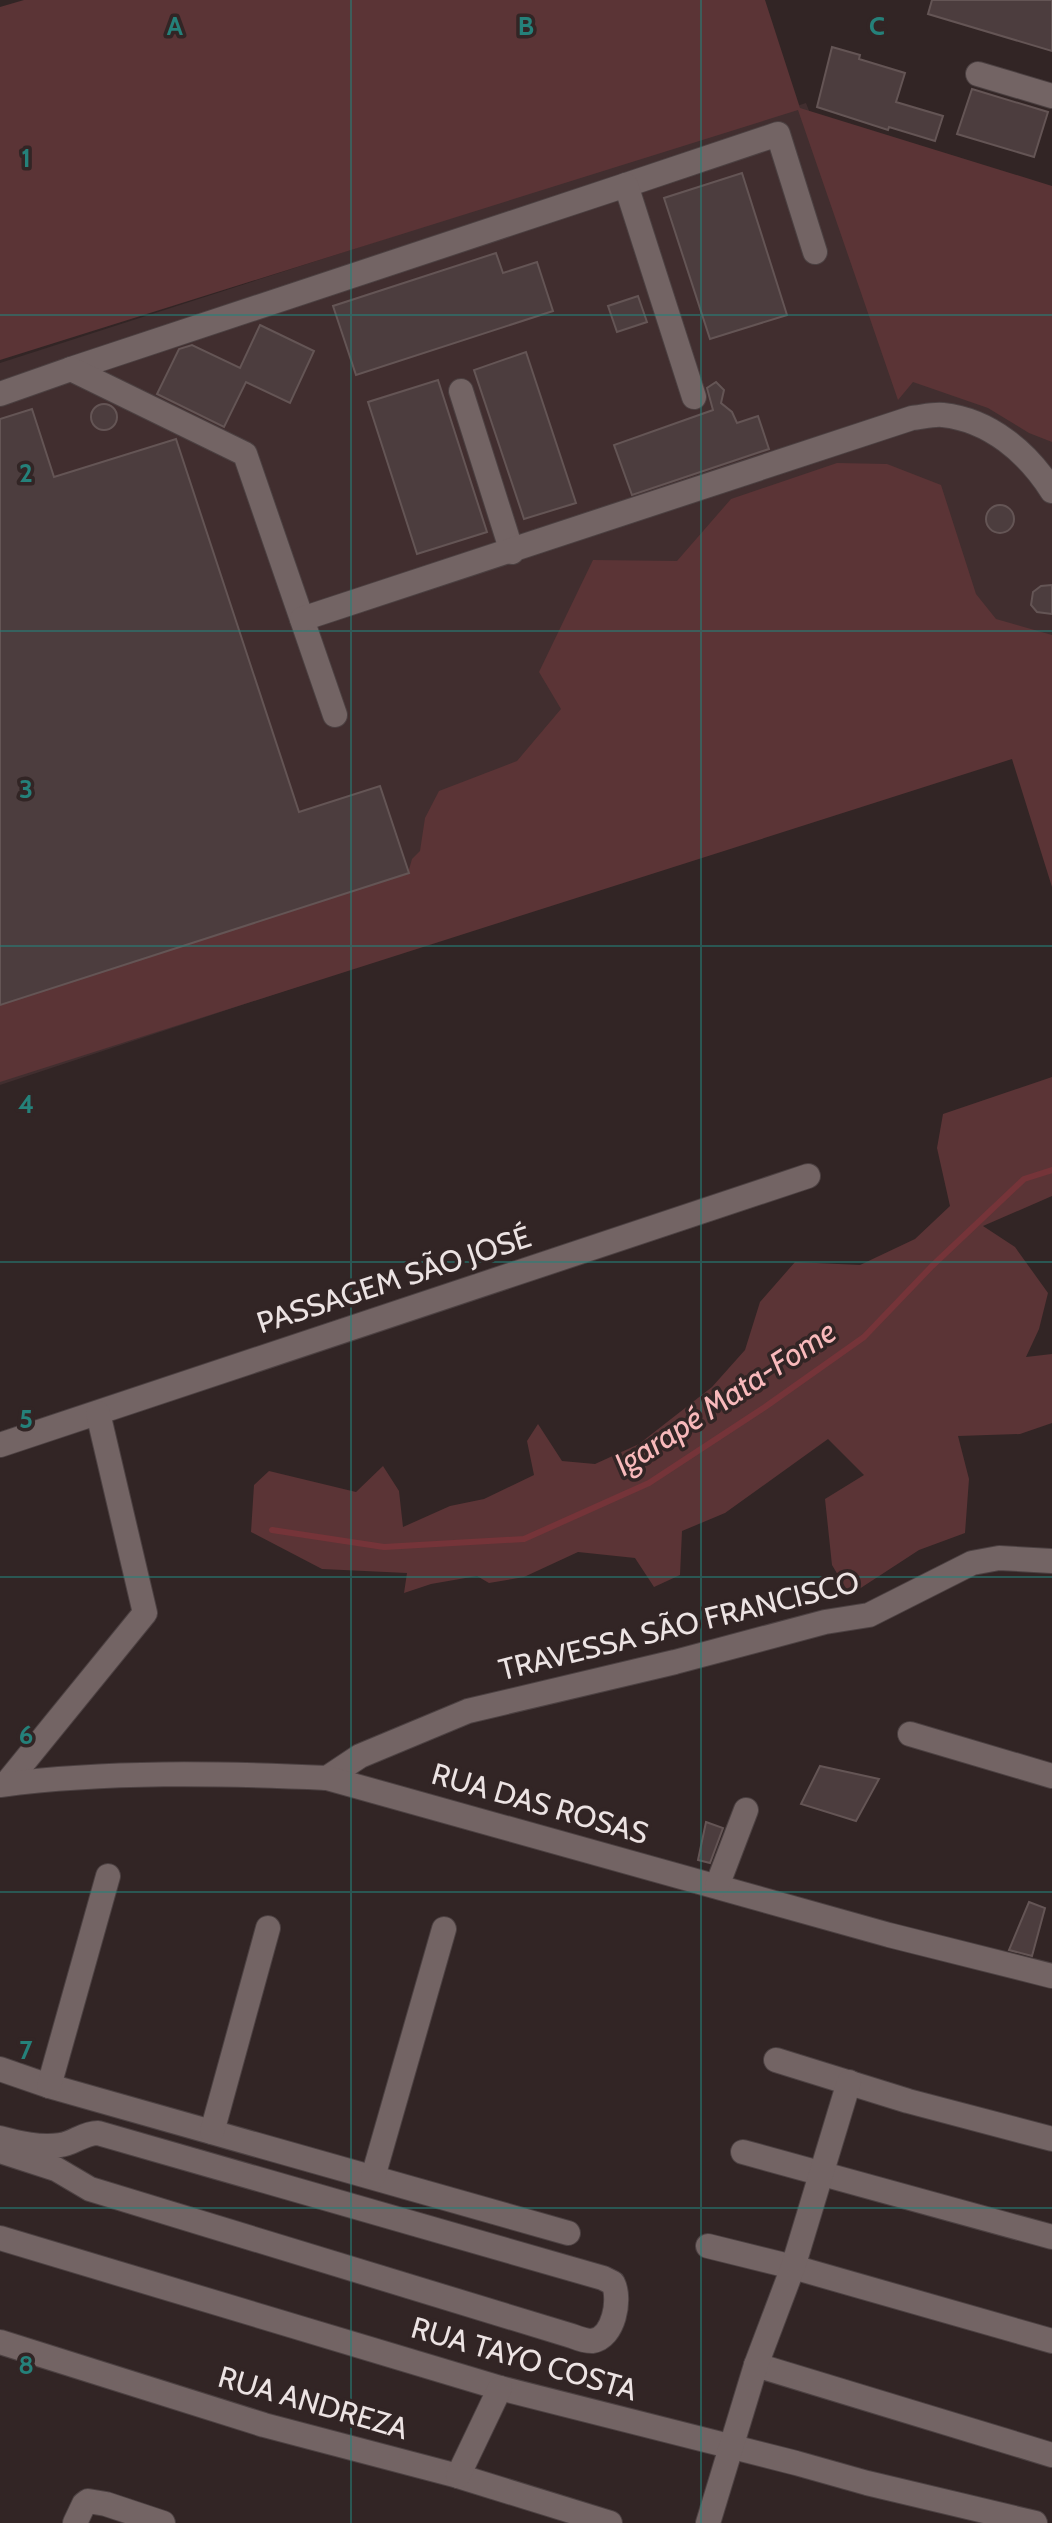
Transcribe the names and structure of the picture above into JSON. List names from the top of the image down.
{
  "streets": {
    "street": [
      "PASSAGEM SÃO JOSÉ",
      "TRAVESSA SÃO FRANCISCO",
      "RUA DAS ROSAS",
      "RUA TAYO COSTA",
      "RUA ANDREZA"
    ]
  },
  "crossings": [
    ["TRAVESSA SÃO FRANCISCO", "RUA DAS ROSAS"]
  ],
  "water": ["Igarapé Mata-Fome"],
  "grid": {
    "columns": ["A", "B", "C"],
    "rows": [
      "1",
      "2",
      "3",
      "4",
      "5",
      "6",
      "7",
      "8"
    ]
  }
}
